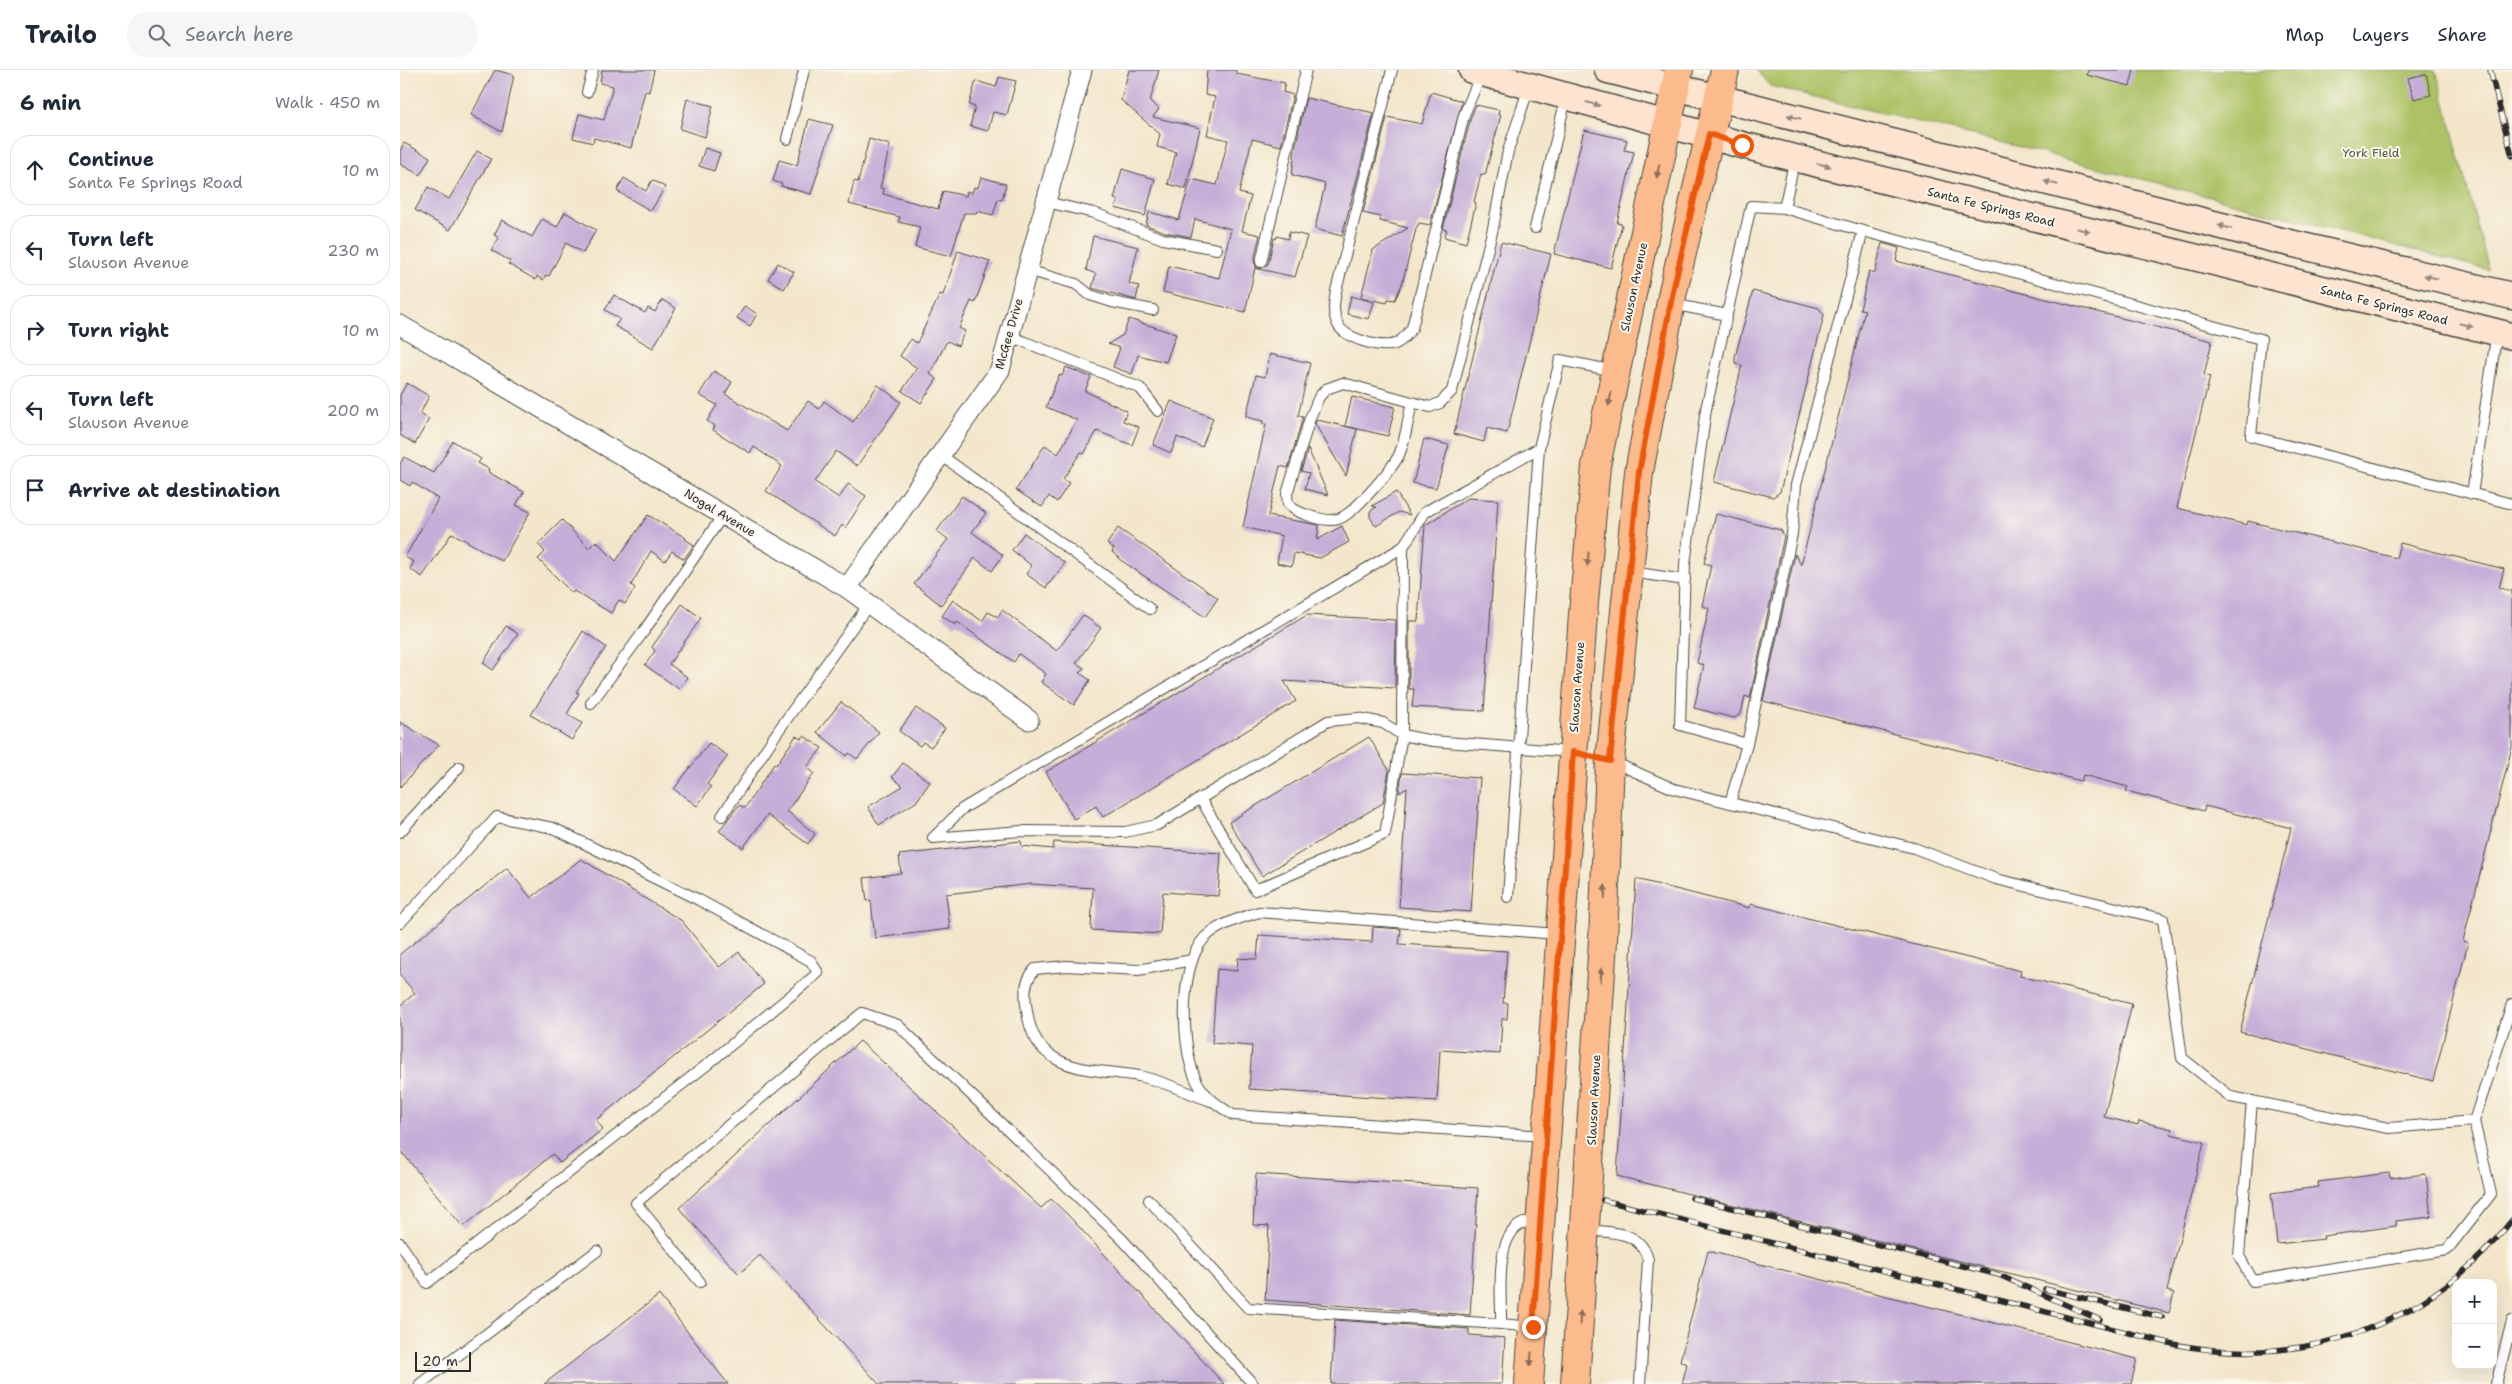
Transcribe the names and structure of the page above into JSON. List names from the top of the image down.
{
  "streets": {
    "main road": ["Santa Fe Springs Road", "Slauson Avenue"],
    "street": ["McGee Drive", "Nogal Avenue"]
  },
  "crossings": [
    ["Santa Fe Springs Road", "Slauson Avenue"],
    ["McGee Drive", "Nogal Avenue"]
  ],
  "parks": ["York Field"],
  "scale_bar": "20 m",
  "page": {
    "header": "Trailo",
    "search": "Search here",
    "nav": ["Map", "Layers", "Share"],
    "heading": ["6 min", "Walk · 450 m"],
    "list": [
      ["Continue", "Santa Fe Springs Road", "10 m"],
      ["Turn left", "Slauson Avenue", "230 m"],
      ["Turn right", "10 m"],
      ["Turn left", "Slauson Avenue", "200 m"],
      "Arrive at destination"
    ],
    "map_buttons": ["+", "−"],
    "scale": "20 m"
  }
}
